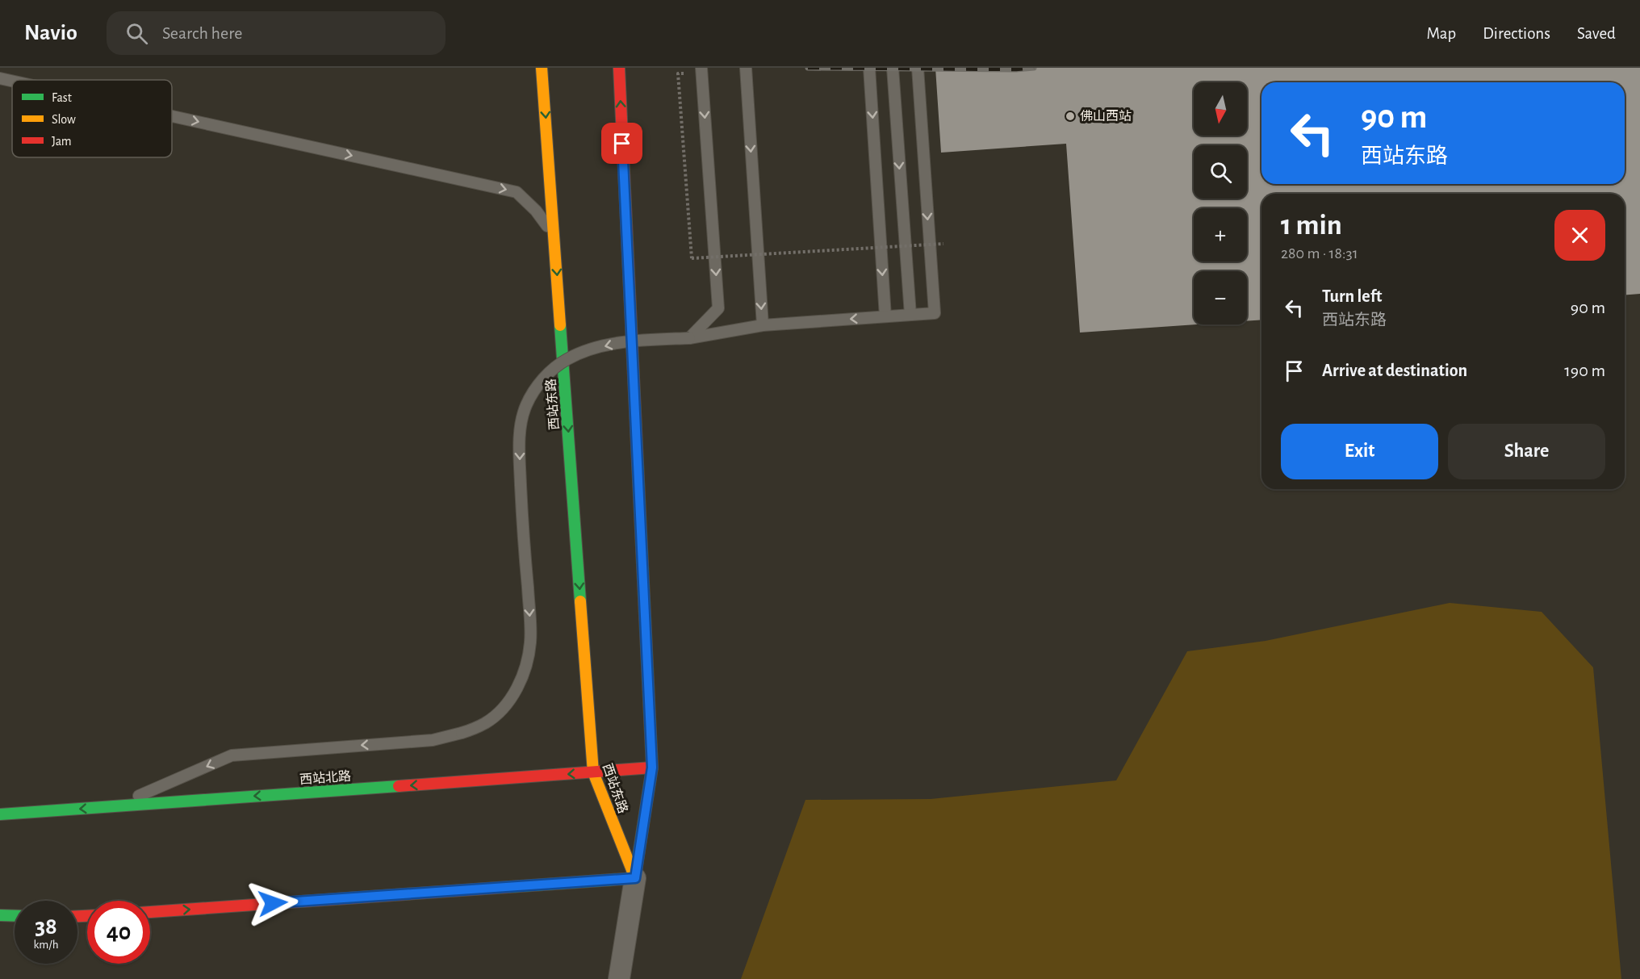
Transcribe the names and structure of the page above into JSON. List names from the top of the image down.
{
  "streets": {
    "main road": ["西站东路", "西站北路"]
  },
  "crossings": [
    ["西站东路", "西站北路"]
  ],
  "one_way": ["西站北路"],
  "places": ["佛山西站"],
  "legend": ["Fast", "Slow", "Jam"],
  "north": "bottom",
  "page": {
    "header": "Navio",
    "search": "Search here",
    "nav": ["Map", "Directions", "Saved"],
    "map_buttons": ["+", "−"],
    "turn": ["90 m", "西站东路"],
    "heading": ["1 min", "280 m · 18:31"],
    "list": [
      {
        "name": "Turn left",
        "note": "西站东路",
        "value": "90 m"
      },
      {
        "name": "Arrive at destination",
        "value": "190 m"
      }
    ],
    "buttons": ["Exit", "Share"],
    "speed": "38 km/h",
    "limit": "40"
  }
}
